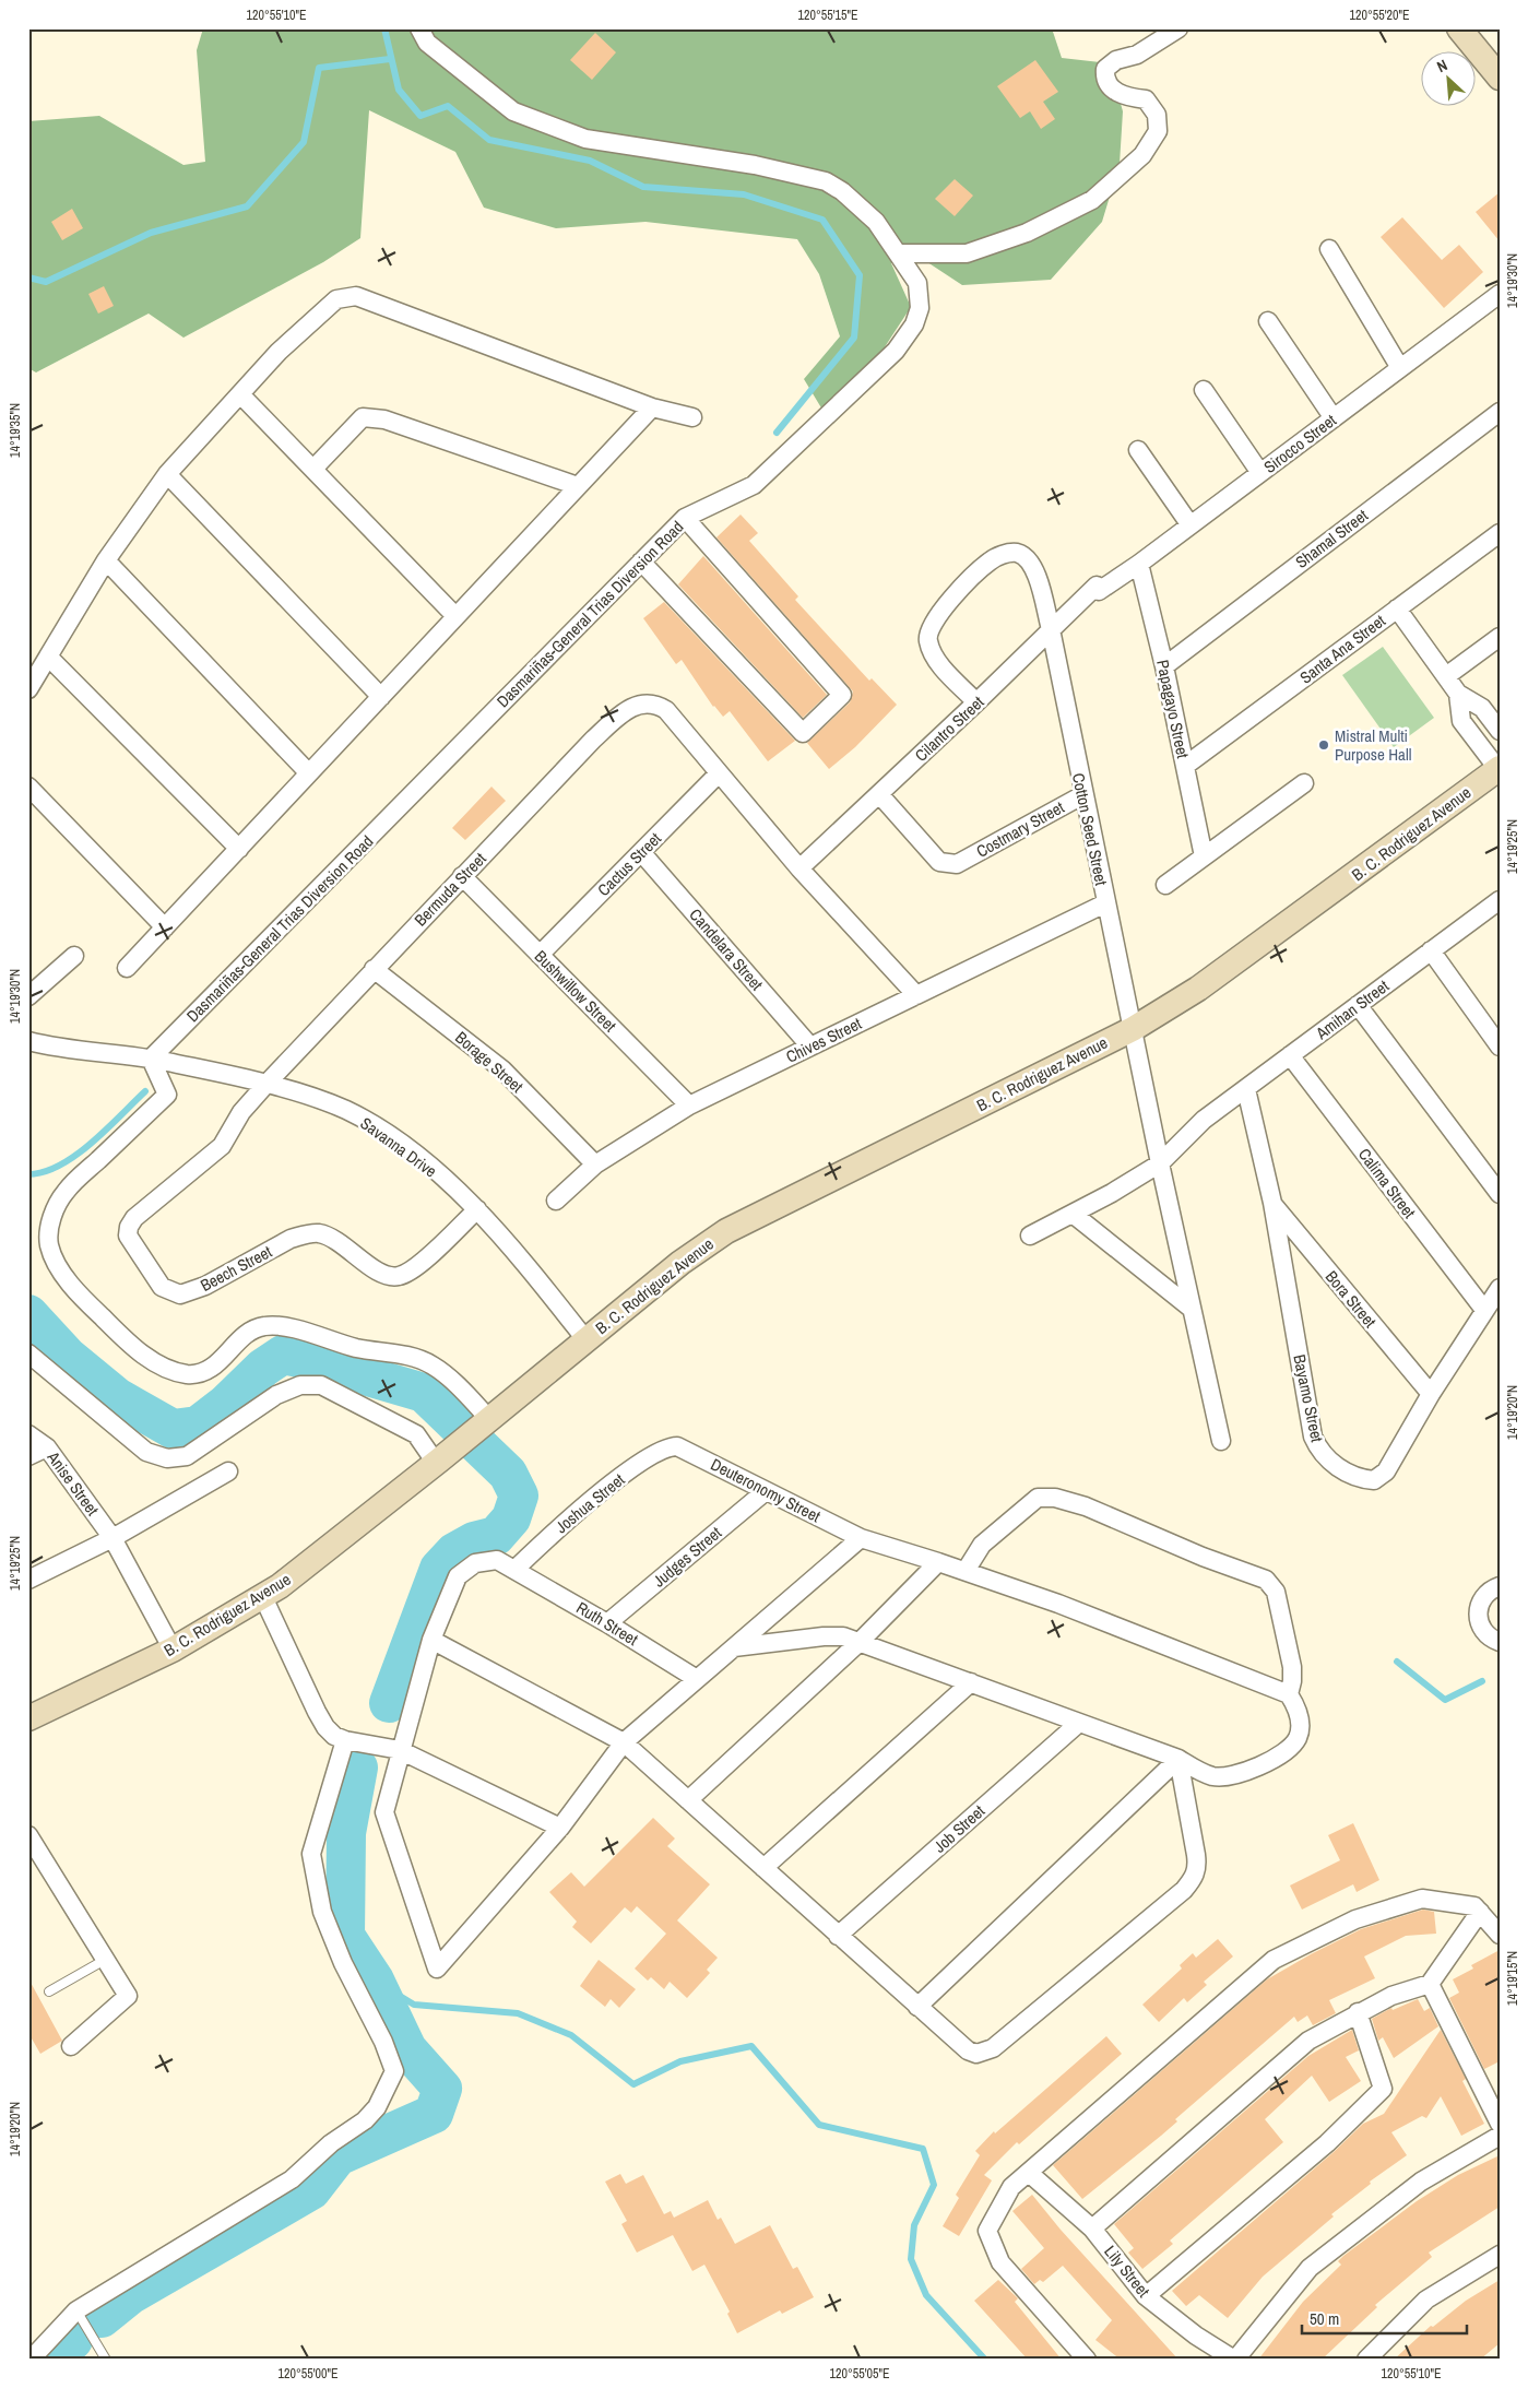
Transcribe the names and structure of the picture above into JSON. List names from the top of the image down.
{
  "streets": {
    "street": [
      "Sirocco Street",
      "Shamal Street",
      "Dasmariñas-General Trias Diversion Road",
      "Santa Ana Street",
      "Papagayo Street",
      "Cilantro Street",
      "Costmary Street",
      "Cotton Seed Street",
      "B. C. Rodriguez Avenue",
      "Cactus Street",
      "Bermuda Street",
      "Candelara Street",
      "Bushwillow Street",
      "Amihan Street",
      "Chives Street",
      "Borage Street",
      "Savanna Drive",
      "Calima Street",
      "Beech Street",
      "Bora Street",
      "Bayamo Street",
      "Anise Street",
      "Deuteronomy Street",
      "Joshua Street",
      "Judges Street",
      "Ruth Street",
      "Job Street",
      "Lily Street"
    ]
  },
  "crossings": [
    ["Sirocco Street", "Papagayo Street"],
    ["Sirocco Street", "Cilantro Street"],
    ["Shamal Street", "Papagayo Street"],
    ["Dasmariñas-General Trias Diversion Road", "Savanna Drive"],
    ["Santa Ana Street", "Papagayo Street"],
    ["Cilantro Street", "Costmary Street"],
    ["Cilantro Street", "Cotton Seed Street"],
    ["Costmary Street", "Cotton Seed Street"],
    ["Cotton Seed Street", "B. C. Rodriguez Avenue"],
    ["Cotton Seed Street", "Amihan Street"],
    ["Cotton Seed Street", "Chives Street"],
    ["B. C. Rodriguez Avenue", "Savanna Drive"],
    ["B. C. Rodriguez Avenue", "Anise Street"],
    ["Cactus Street", "Bermuda Street"],
    ["Cactus Street", "Candelara Street"],
    ["Cactus Street", "Bushwillow Street"],
    ["Bermuda Street", "Bushwillow Street"],
    ["Bermuda Street", "Borage Street"],
    ["Bermuda Street", "Savanna Drive"],
    ["Bermuda Street", "Beech Street"],
    ["Candelara Street", "Chives Street"],
    ["Bushwillow Street", "Chives Street"],
    ["Amihan Street", "Calima Street"],
    ["Amihan Street", "Bayamo Street"],
    ["Chives Street", "Borage Street"],
    ["Savanna Drive", "Beech Street"],
    ["Calima Street", "Bayamo Street"],
    ["Bora Street", "Bayamo Street"],
    ["Deuteronomy Street", "Joshua Street"],
    ["Deuteronomy Street", "Judges Street"],
    ["Joshua Street", "Ruth Street"],
    ["Judges Street", "Ruth Street"]
  ],
  "places": ["Mistral Multi Purpose Hall"],
  "scale_bar": "50 m",
  "north": "top left",
  "coordinates": [
    "120°55'10\"E",
    "120°55'15\"E",
    "120°55'20\"E",
    "14°19'30\"N",
    "14°19'35\"N",
    "14°19'25\"N",
    "14°19'20\"N",
    "14°19'15\"N",
    "120°55'00\"E",
    "120°55'05\"E"
  ]
}
